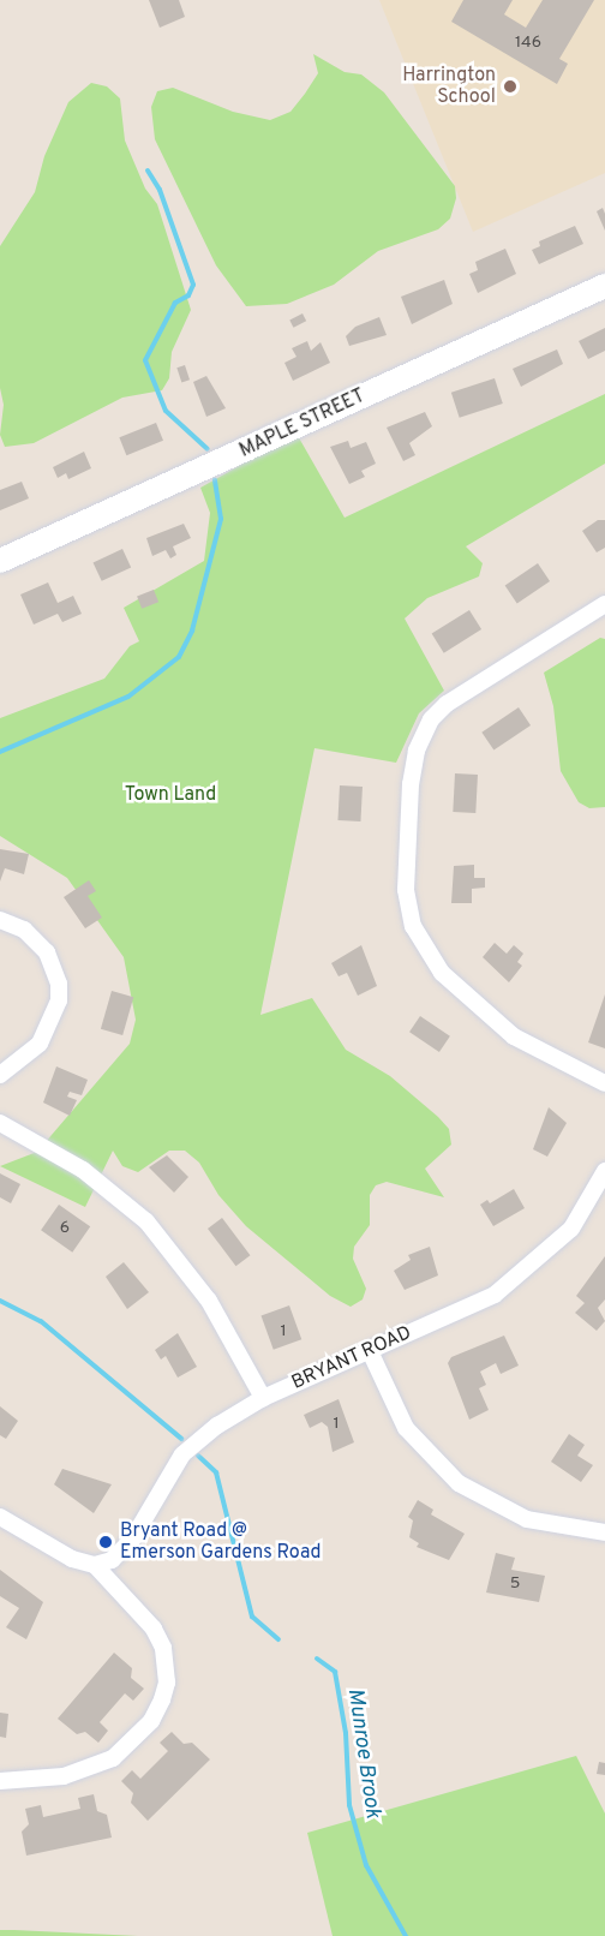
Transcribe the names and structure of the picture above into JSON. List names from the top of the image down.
{
  "streets": {
    "main road": ["MAPLE STREET"],
    "street": ["BRYANT ROAD"]
  },
  "water": ["Munroe Brook"],
  "parks": ["Town Land"],
  "places": ["Harrington School", "Bryant Road @ Emerson Gardens Road"],
  "house_numbers": [
    "146",
    "6",
    "1",
    "1",
    "5"
  ]
}
